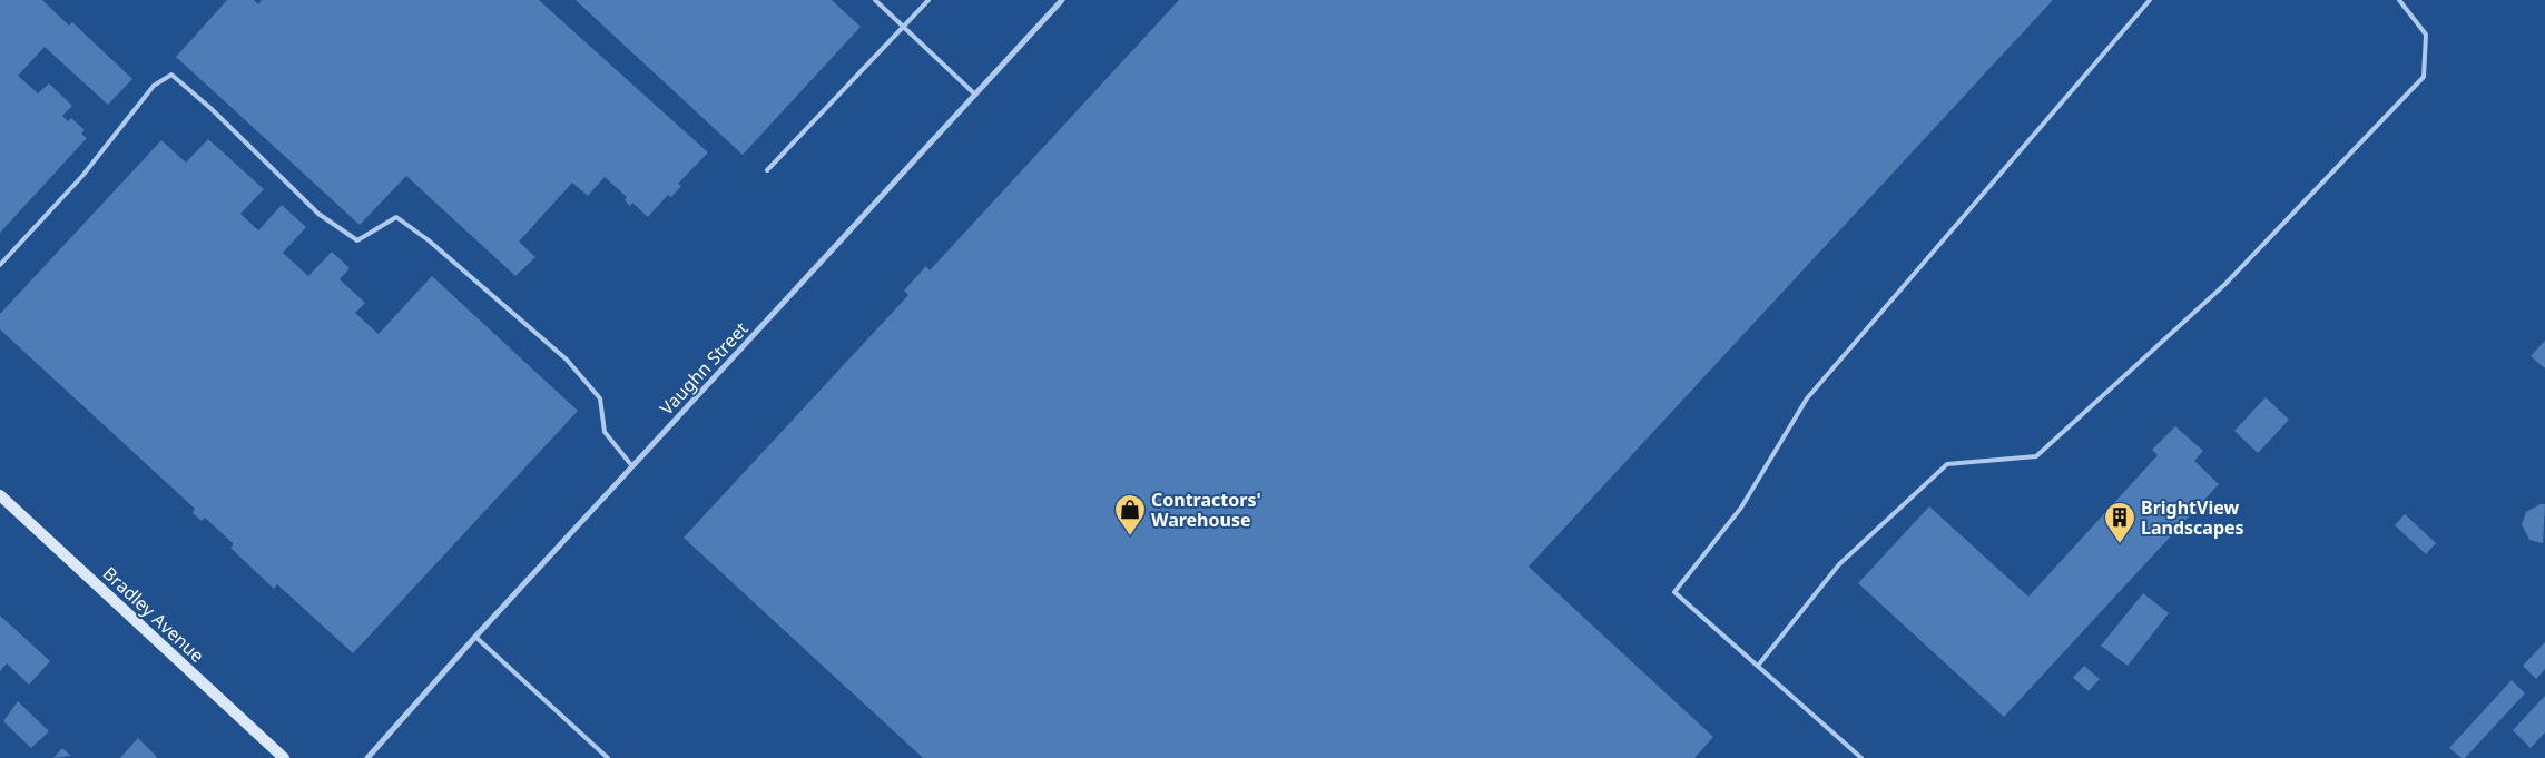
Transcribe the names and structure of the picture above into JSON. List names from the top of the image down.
{
  "streets": {
    "street": ["Vaughn Street", "Bradley Avenue"]
  },
  "places": {
    "shop": ["Contractors' Warehouse"],
    "building": ["BrightView Landscapes"]
  }
}
